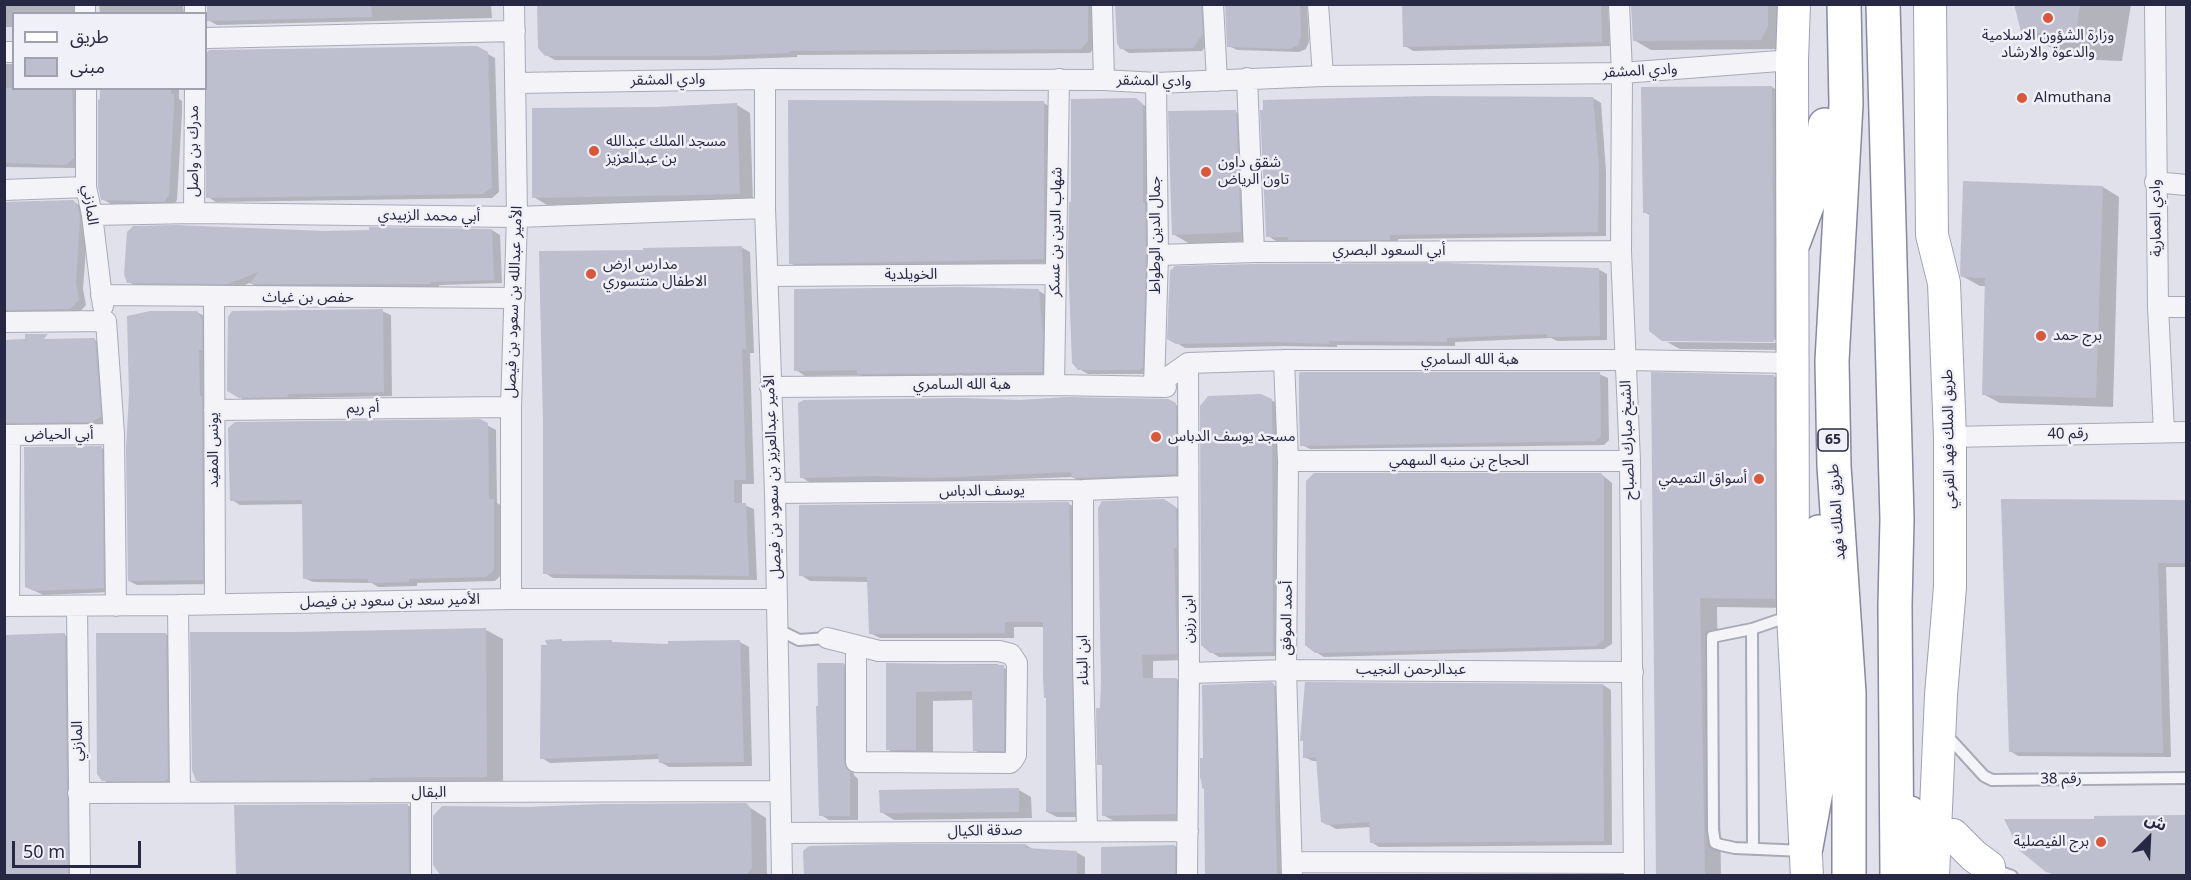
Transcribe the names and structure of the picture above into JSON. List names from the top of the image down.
{
  "streets": {
    "highway": ["65", "طريق الملك فهد"],
    "main road": ["طريق الملك فهد الفرعي"],
    "street": [
      "وادي المشقر",
      "مدرك بن واصل",
      "المازني",
      "أبي محمد الزبيدي",
      "وادي العمارية",
      "شهاب الدين بن عسكر",
      "جمال الدين الوطواط",
      "أبي السعود البصري",
      "الخويلدية",
      "حفص بن غياث",
      "الأمير عبدالله بن سعود بن فيصل",
      "هبة الله السامري",
      "أم ريم",
      "رقم 40",
      "أبي الحياض",
      "الشيخ مبارك الصباح",
      "يونس المفيد",
      "الحجاج بن منبه السهمي",
      "الأمير عبدالعزيز بن سعود بن فيصل",
      "يوسف الدباس",
      "الأمير سعد بن سعود بن فيصل",
      "أحمد الموفق",
      "ابن رزين",
      "ابن البناء",
      "عبدالرحمن النجيب",
      "البقال",
      "صدقة الكيال"
    ],
    "lane": ["رقم 38"]
  },
  "crossings": [
    ["وادي المشقر", "شهاب الدين بن عسكر"],
    ["وادي المشقر", "جمال الدين الوطواط"],
    ["وادي المشقر", "الأمير عبدالله بن سعود بن فيصل"],
    ["وادي المشقر", "الشيخ مبارك الصباح"],
    ["وادي المشقر", "الأمير عبدالعزيز بن سعود بن فيصل"],
    ["مدرك بن واصل", "أبي محمد الزبيدي"],
    ["المازني", "أبي محمد الزبيدي"],
    ["المازني", "حفص بن غياث"],
    ["المازني", "أبي الحياض"],
    ["المازني", "الأمير سعد بن سعود بن فيصل"],
    ["المازني", "البقال"],
    ["أبي محمد الزبيدي", "الأمير عبدالله بن سعود بن فيصل"],
    ["أبي محمد الزبيدي", "الأمير عبدالعزيز بن سعود بن فيصل"],
    ["وادي العمارية", "رقم 40"],
    ["شهاب الدين بن عسكر", "الخويلدية"],
    ["شهاب الدين بن عسكر", "هبة الله السامري"],
    ["جمال الدين الوطواط", "أبي السعود البصري"],
    ["جمال الدين الوطواط", "هبة الله السامري"],
    ["أبي السعود البصري", "الشيخ مبارك الصباح"],
    ["الخويلدية", "الأمير عبدالعزيز بن سعود بن فيصل"],
    ["حفص بن غياث", "الأمير عبدالله بن سعود بن فيصل"],
    ["حفص بن غياث", "يونس المفيد"],
    ["الأمير عبدالله بن سعود بن فيصل", "أم ريم"],
    ["الأمير عبدالله بن سعود بن فيصل", "الأمير سعد بن سعود بن فيصل"],
    ["هبة الله السامري", "الشيخ مبارك الصباح"],
    ["هبة الله السامري", "الأمير عبدالعزيز بن سعود بن فيصل"],
    ["هبة الله السامري", "أحمد الموفق"],
    ["هبة الله السامري", "ابن رزين"],
    ["أم ريم", "يونس المفيد"],
    ["رقم 40", "طريق الملك فهد الفرعي"],
    ["الشيخ مبارك الصباح", "الحجاج بن منبه السهمي"],
    ["الشيخ مبارك الصباح", "عبدالرحمن النجيب"],
    ["يونس المفيد", "الأمير سعد بن سعود بن فيصل"],
    ["الحجاج بن منبه السهمي", "أحمد الموفق"],
    ["الأمير عبدالعزيز بن سعود بن فيصل", "يوسف الدباس"],
    ["الأمير عبدالعزيز بن سعود بن فيصل", "الأمير سعد بن سعود بن فيصل"],
    ["الأمير عبدالعزيز بن سعود بن فيصل", "البقال"],
    ["الأمير عبدالعزيز بن سعود بن فيصل", "صدقة الكيال"],
    ["يوسف الدباس", "ابن رزين"],
    ["يوسف الدباس", "ابن البناء"],
    ["أحمد الموفق", "عبدالرحمن النجيب"],
    ["ابن رزين", "عبدالرحمن النجيب"],
    ["ابن رزين", "صدقة الكيال"],
    ["ابن البناء", "صدقة الكيال"]
  ],
  "places": [
    "وزارة الشؤون الاسلامية والدعوة والارشاد",
    "Almuthana",
    "مسجد الملك عبدالله بن عبدالعزيز",
    "شقق داون تاون الرياض",
    "مدارس ارض الاطفال منتسوري",
    "برج حمد",
    "مسجد يوسف الدباس",
    "أسواق التميمي",
    "برج الفيصلية"
  ],
  "legend": ["طريق", "مبنى"],
  "scale_bar": "50 m",
  "north": "top right"
}
